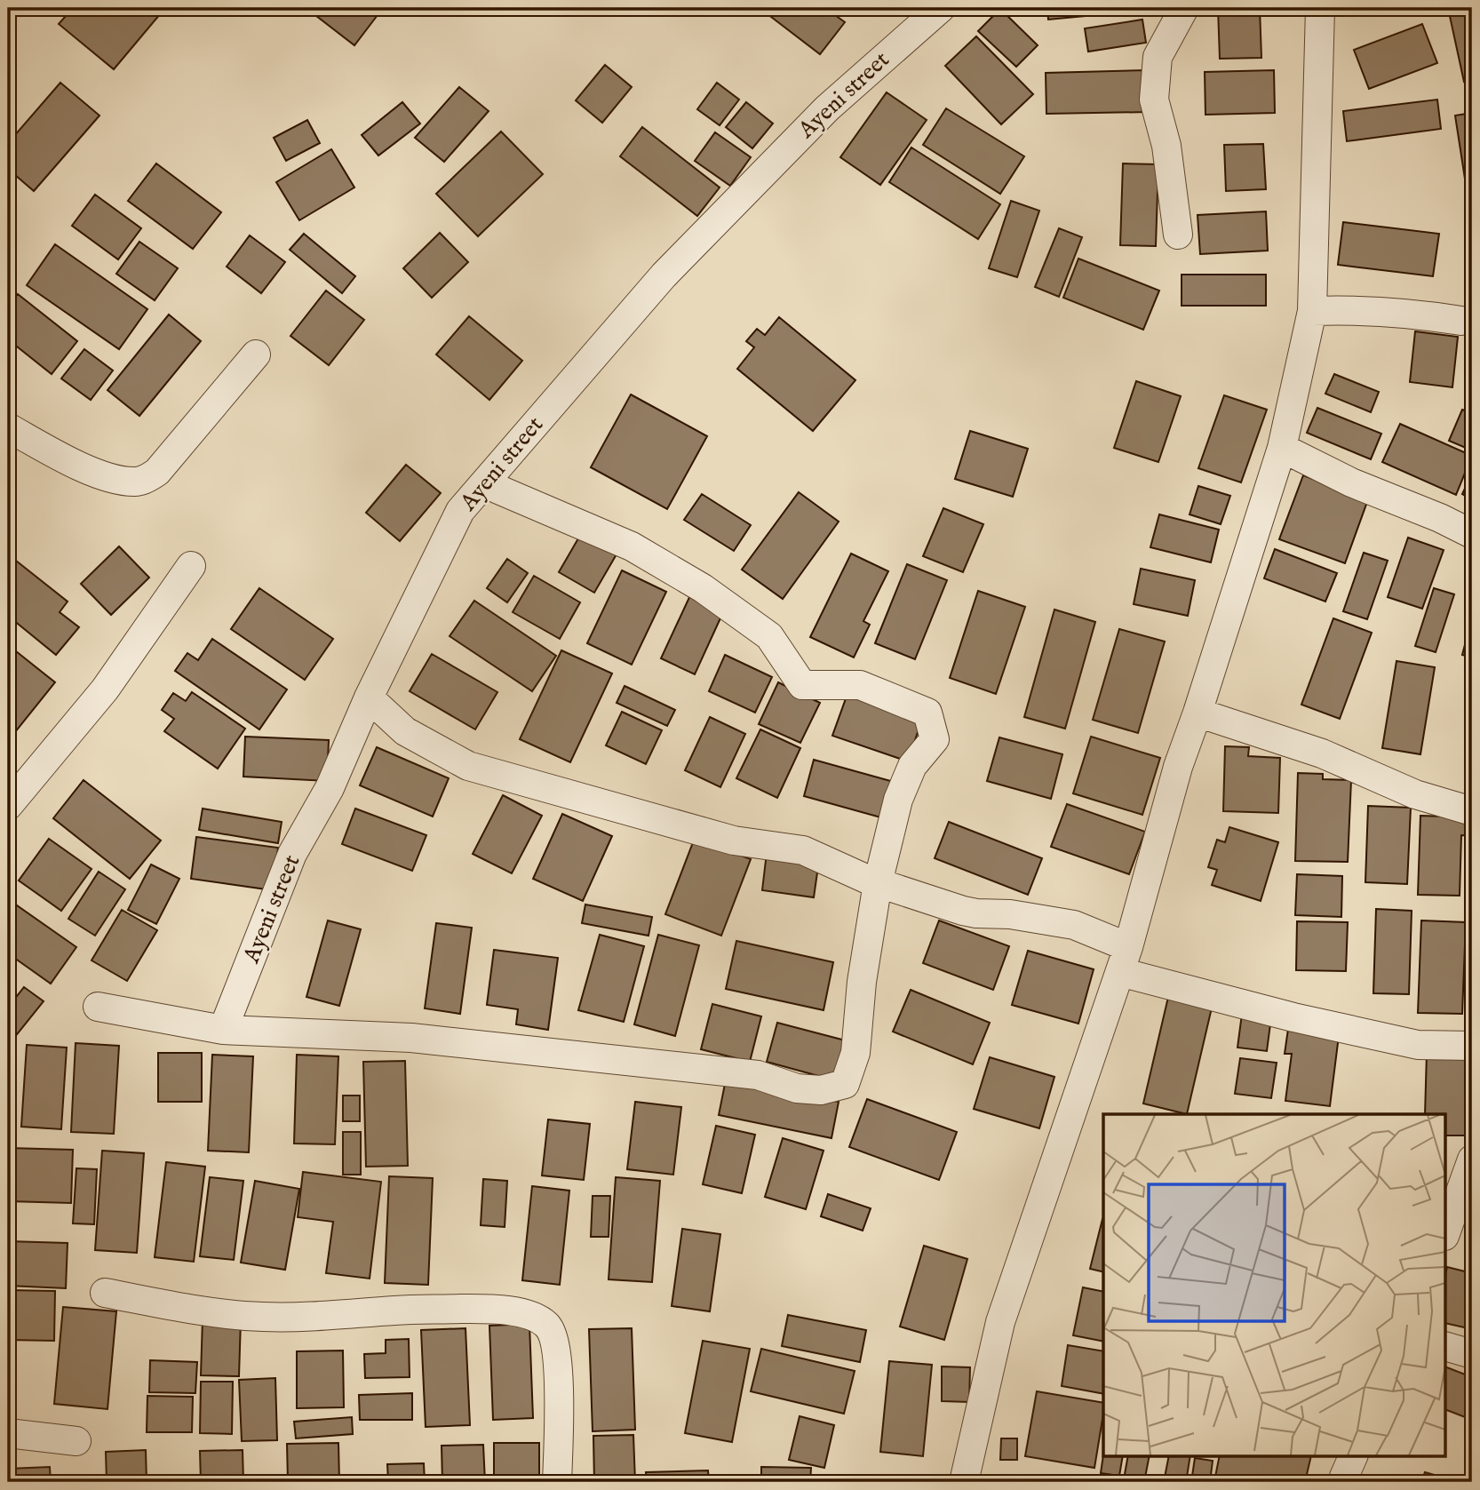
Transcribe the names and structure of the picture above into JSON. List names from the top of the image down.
{
  "streets": {
    "street": ["Ayeni street"]
  }
}
